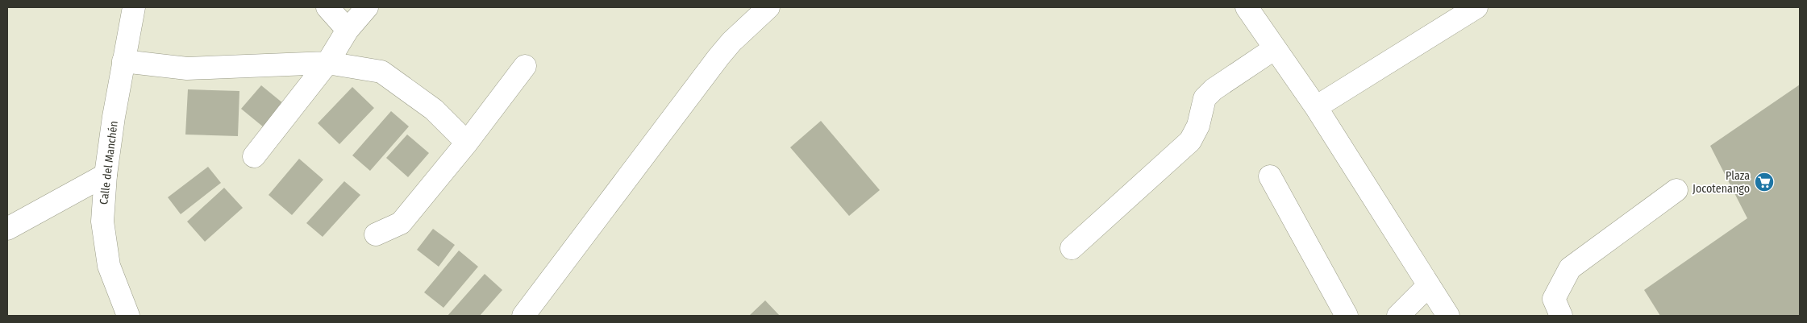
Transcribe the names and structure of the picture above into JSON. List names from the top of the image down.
{
  "streets": {
    "street": ["Calle del Manchén"]
  },
  "places": {
    "supermarket": ["Plaza Jocotenango"]
  }
}
